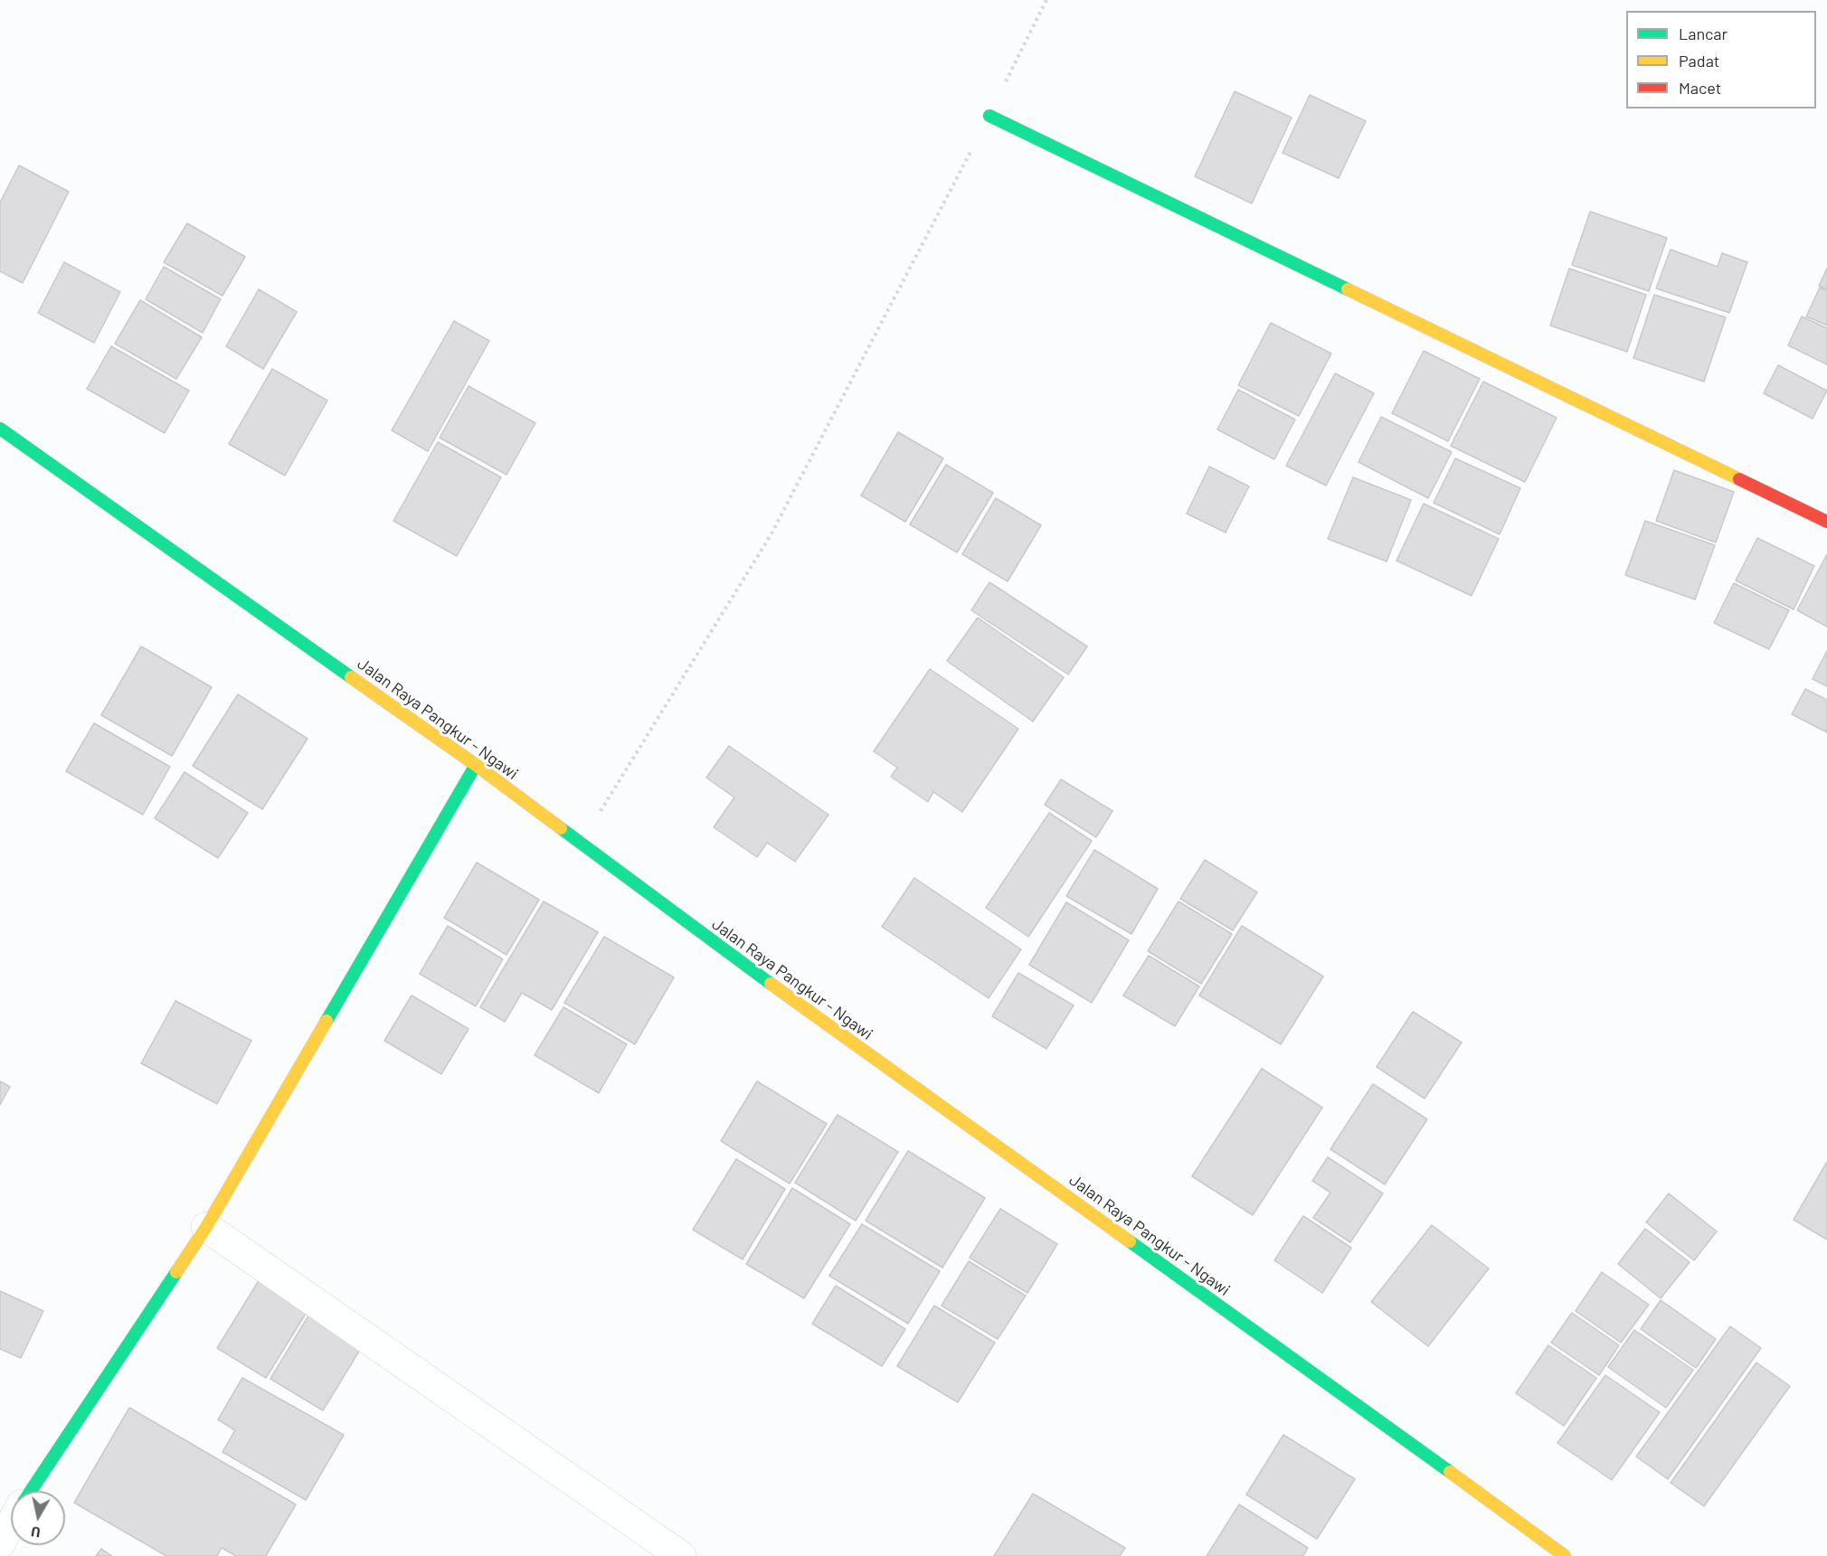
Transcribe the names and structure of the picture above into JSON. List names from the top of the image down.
{
  "streets": {
    "main road": ["Jalan Raya Pangkur - Ngawi"]
  },
  "legend": ["Lancar", "Padat", "Macet"],
  "north": "bottom"
}
